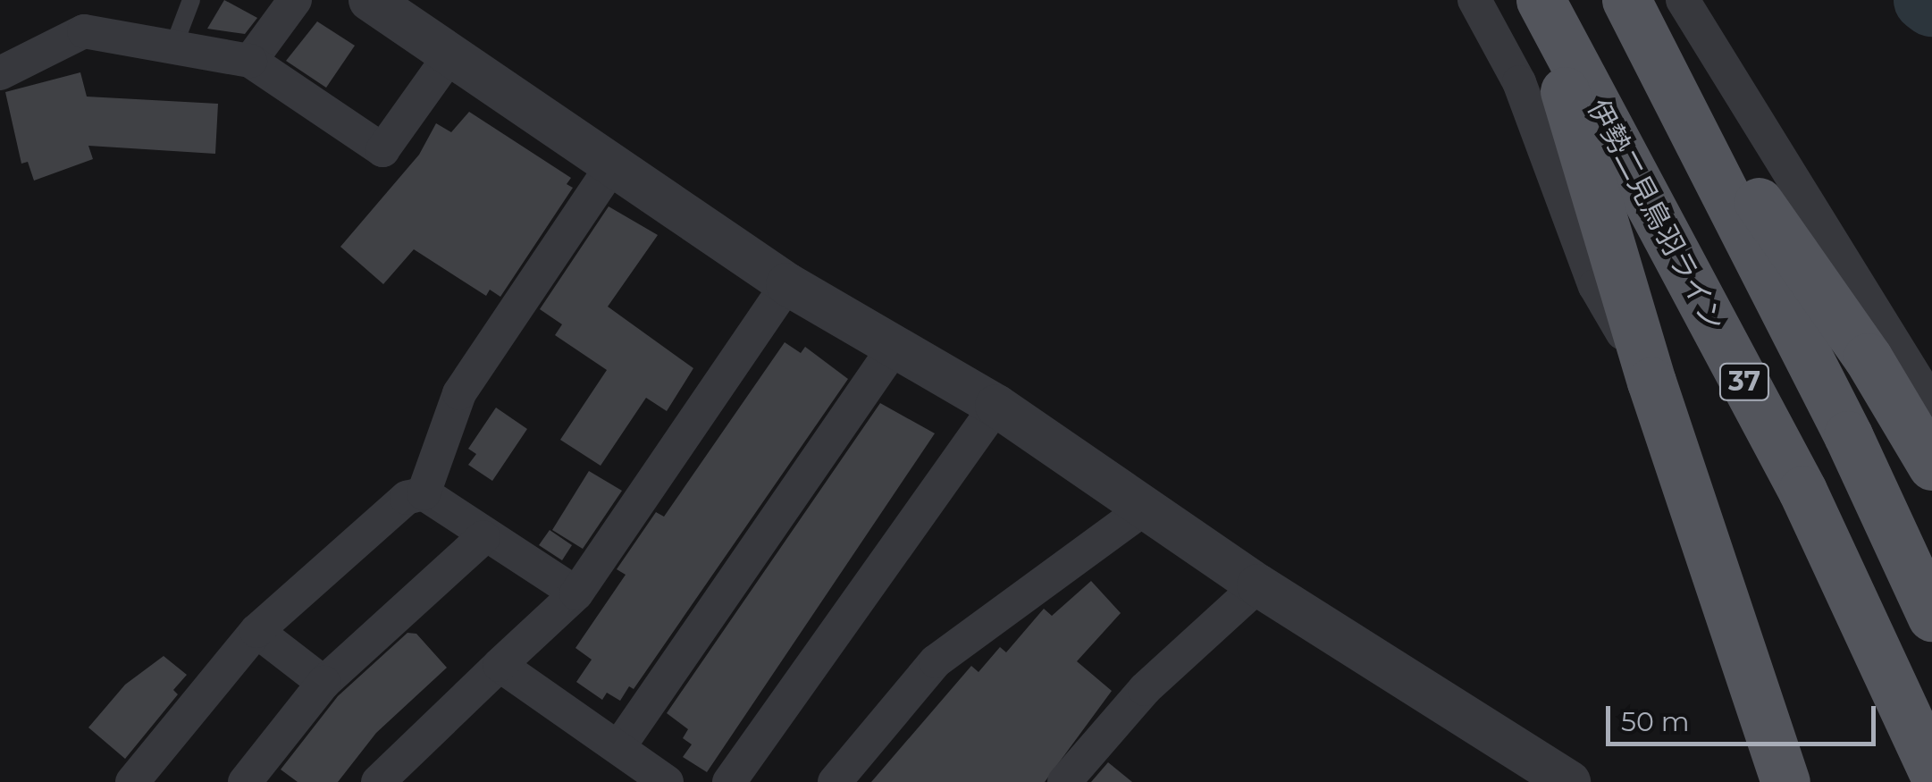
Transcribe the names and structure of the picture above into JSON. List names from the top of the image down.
{
  "streets": {
    "main road": ["伊勢二見鳥羽ライン", "37"]
  },
  "scale_bar": "50 m"
}
